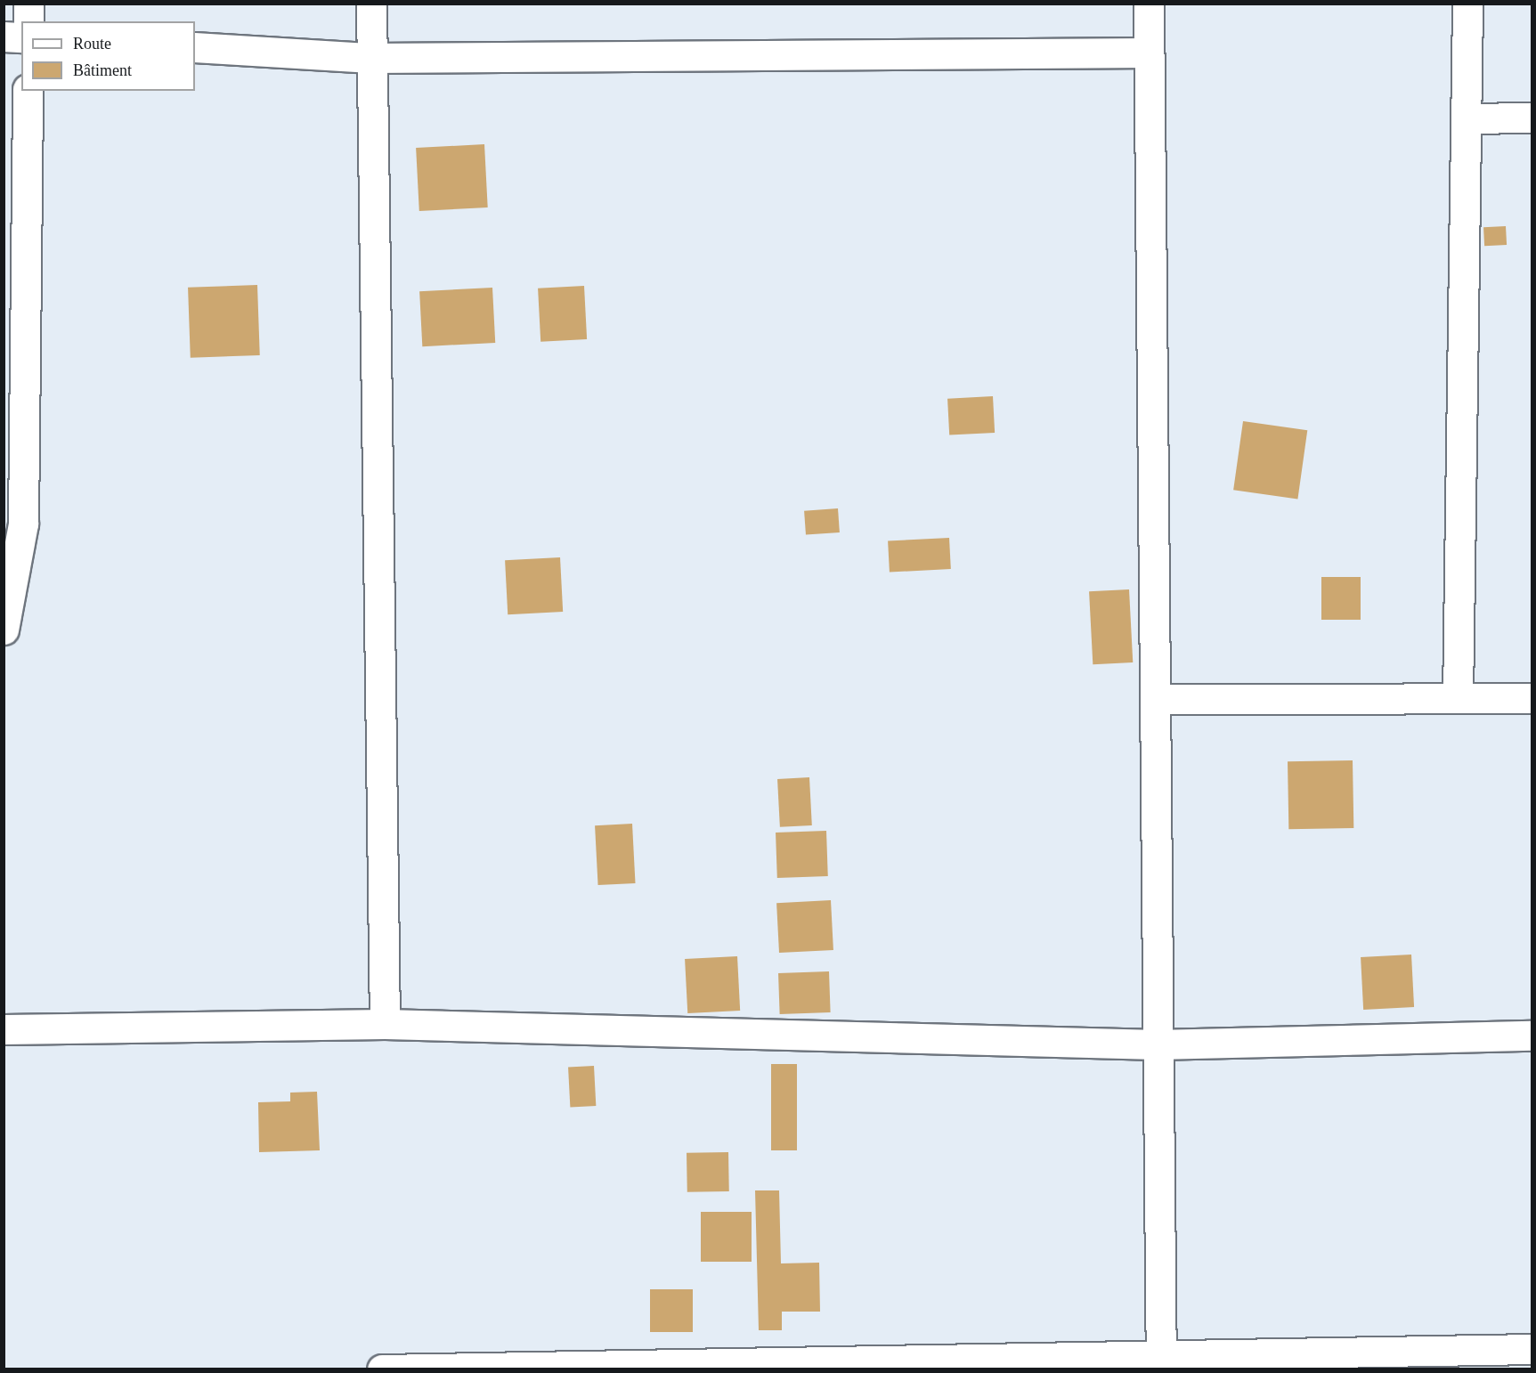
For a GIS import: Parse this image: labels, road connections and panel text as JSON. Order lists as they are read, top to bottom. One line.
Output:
{"legend":["Route","Bâtiment"]}
